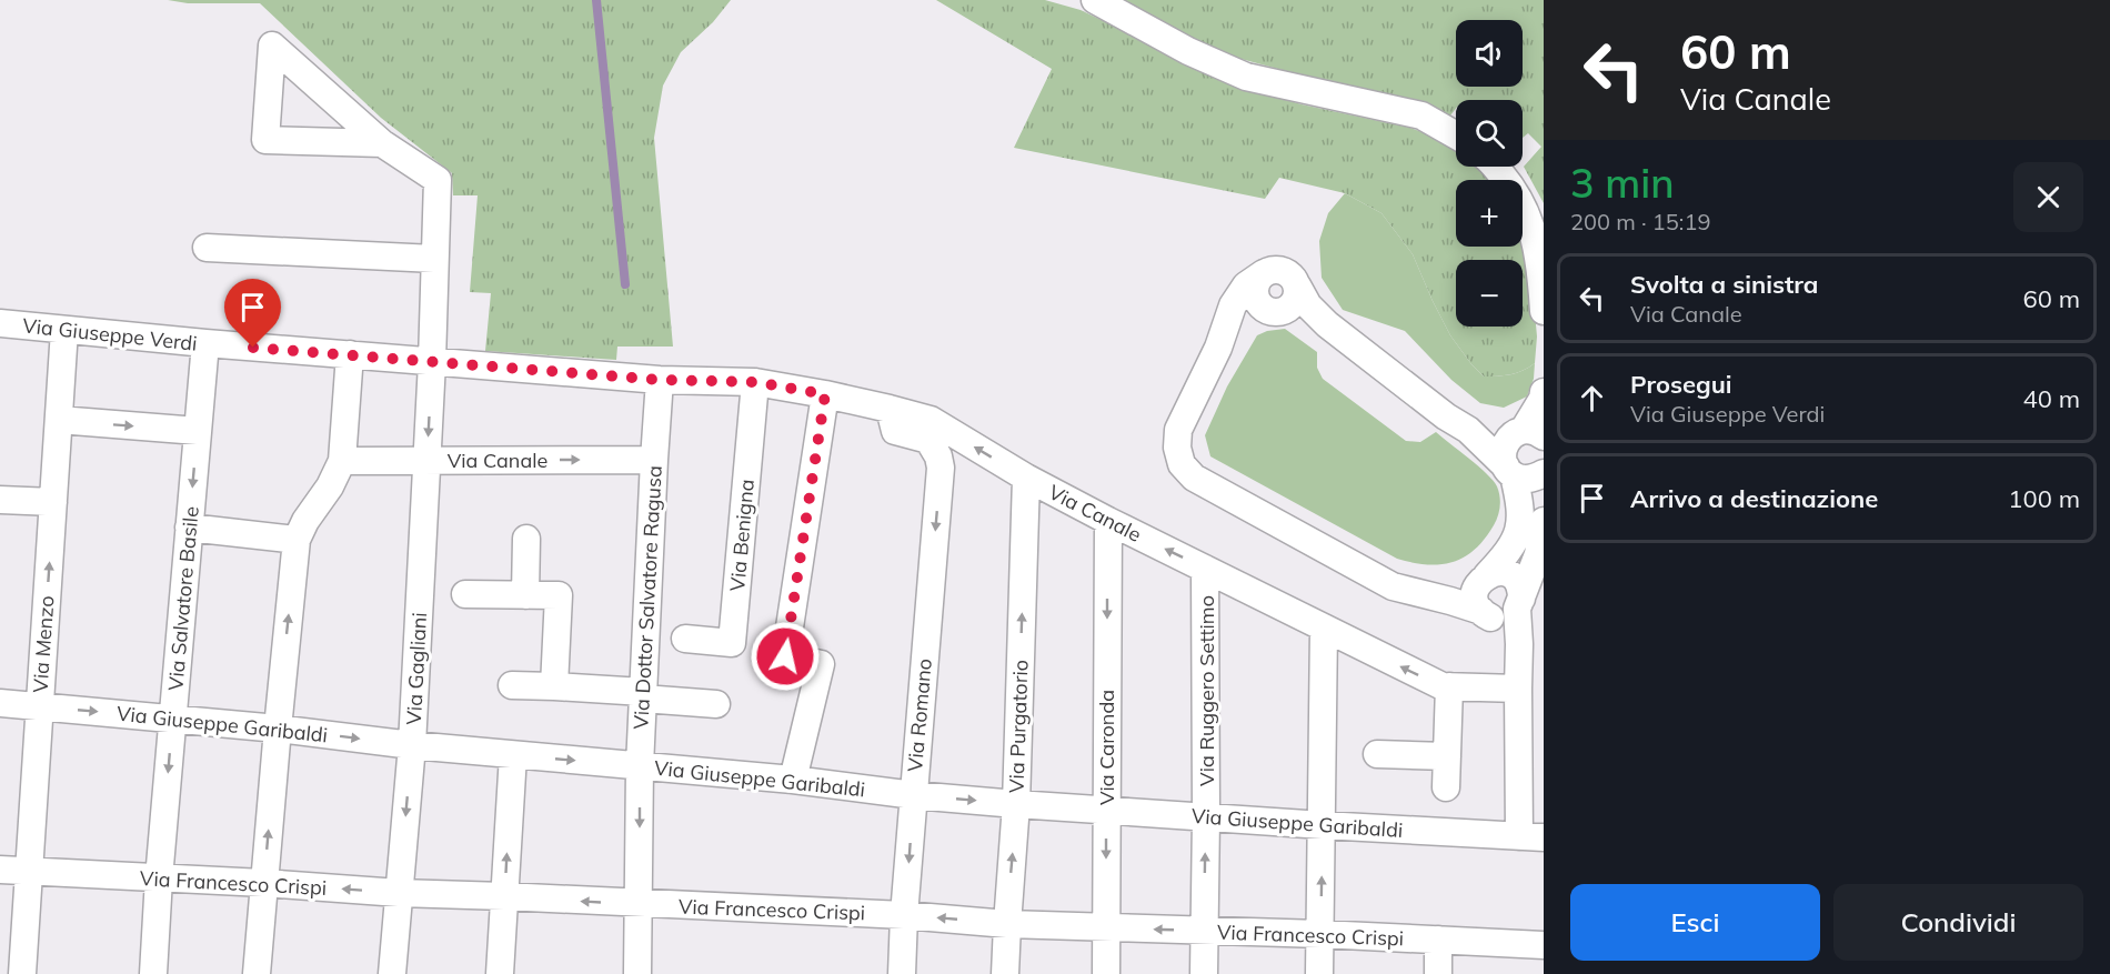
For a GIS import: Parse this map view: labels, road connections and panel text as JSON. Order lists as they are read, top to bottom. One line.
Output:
{"streets":{"street":["Via Giuseppe Verdi","Via Canale","Via Benigna","Via Dottor Salvatore Ragusa","Via Salvatore Basile","Via Menzo","Via Gagliani","Via Ruggero Settimo","Via Romano","Via Giuseppe Garibaldi","Via Purgatorio","Via Caronda","Via Francesco Crispi"]},"crossings":[["Via Giuseppe Verdi","Via Canale"],["Via Giuseppe Verdi","Via Dottor Salvatore Ragusa"],["Via Giuseppe Verdi","Via Salvatore Basile"],["Via Giuseppe Verdi","Via Menzo"],["Via Giuseppe Verdi","Via Gagliani"],["Via Canale","Via Benigna"],["Via Canale","Via Dottor Salvatore Ragusa"],["Via Canale","Via Gagliani"],["Via Canale","Via Ruggero Settimo"],["Via Canale","Via Romano"],["Via Canale","Via Purgatorio"],["Via Canale","Via Caronda"],["Via Dottor Salvatore Ragusa","Via Giuseppe Garibaldi"],["Via Dottor Salvatore Ragusa","Via Francesco Crispi"],["Via Salvatore Basile","Via Giuseppe Garibaldi"],["Via Salvatore Basile","Via Francesco Crispi"],["Via Menzo","Via Giuseppe Garibaldi"],["Via Menzo","Via Francesco Crispi"],["Via Gagliani","Via Giuseppe Garibaldi"],["Via Gagliani","Via Francesco Crispi"],["Via Ruggero Settimo","Via Giuseppe Garibaldi"],["Via Ruggero Settimo","Via Francesco Crispi"],["Via Romano","Via Giuseppe Garibaldi"],["Via Romano","Via Francesco Crispi"],["Via Giuseppe Garibaldi","Via Purgatorio"],["Via Giuseppe Garibaldi","Via Caronda"],["Via Purgatorio","Via Francesco Crispi"],["Via Caronda","Via Francesco Crispi"]],"page":{"turn":["60 m","Via Canale"],"map_buttons":["+","−"],"heading":["3 min","200 m · 15:19"],"list":[{"name":"Svolta a sinistra","note":"Via Canale","value":"60 m"},{"name":"Prosegui","note":"Via Giuseppe Verdi","value":"40 m"},{"name":"Arrivo a destinazione","value":"100 m"}],"buttons":["Esci","Condividi"]}}
